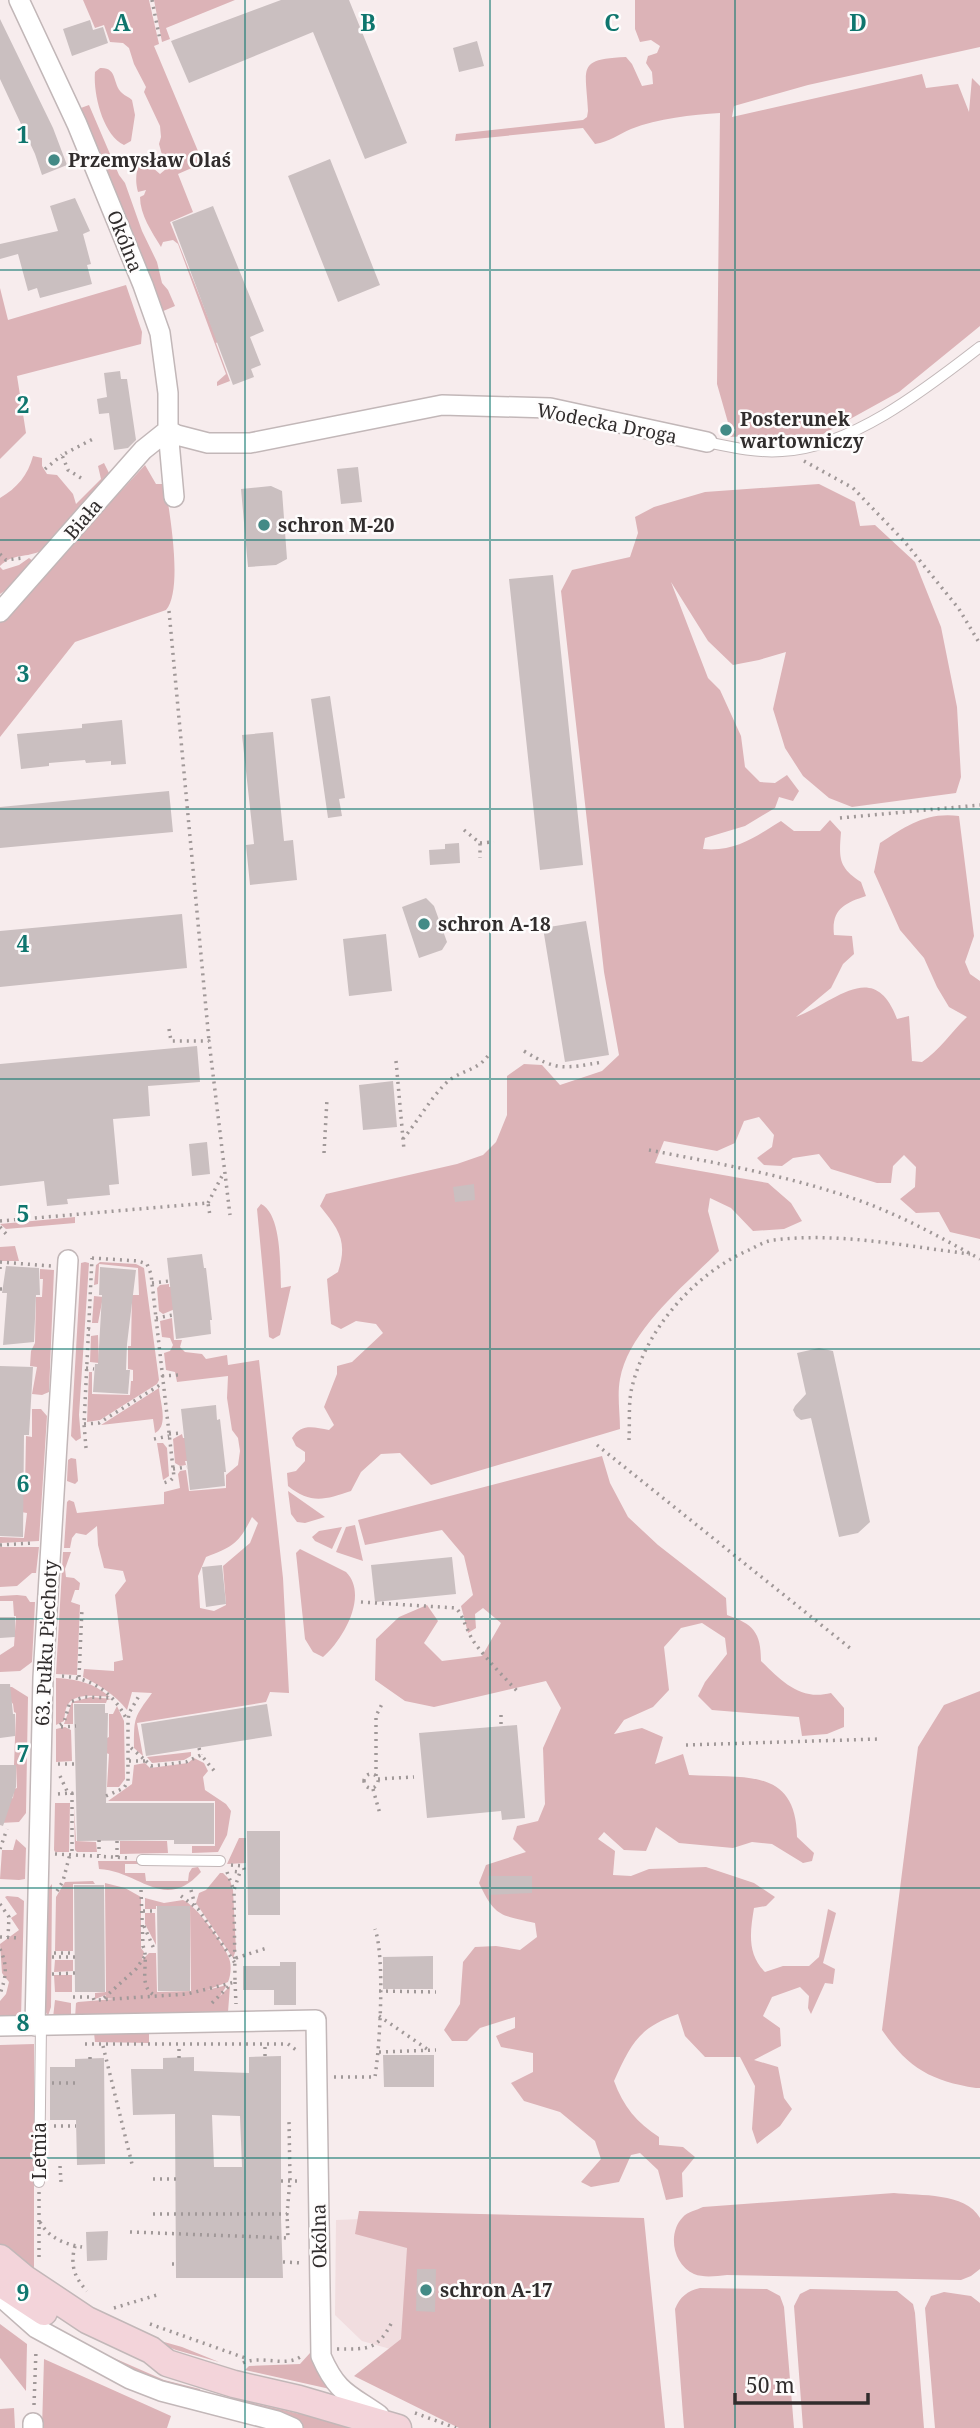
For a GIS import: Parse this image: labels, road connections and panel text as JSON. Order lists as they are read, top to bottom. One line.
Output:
{"streets":{"street":["Okólna","Wodecka Droga","Biała","63. Pułku Piechoty"],"lane":["Letnia"]},"crossings":[["Okólna","Wodecka Droga"],["Okólna","Biała"],["Okólna","63. Pułku Piechoty"],["Okólna","Letnia"],["Wodecka Droga","Biała"],["63. Pułku Piechoty","Letnia"]],"places":["Przemysław Olaś","Posterunek wartowniczy","schron M-20","schron A-18","schron A-17"],"scale_bar":"50 m","grid":{"columns":["A","B","C","D"],"rows":["1","2","3","4","5","6","7","8","9"]}}
